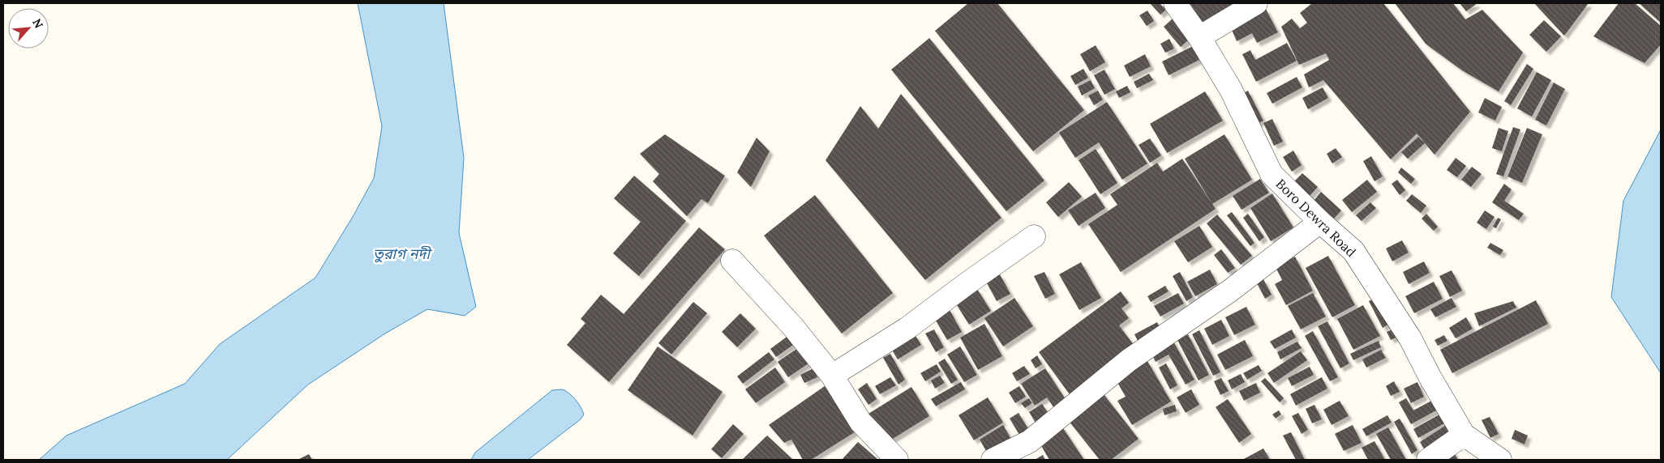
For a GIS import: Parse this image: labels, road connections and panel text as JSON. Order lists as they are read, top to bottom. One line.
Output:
{"streets":{"street":["Boro Dewra Road"]},"water":["তুরাগ নদী"],"north":"top right"}
